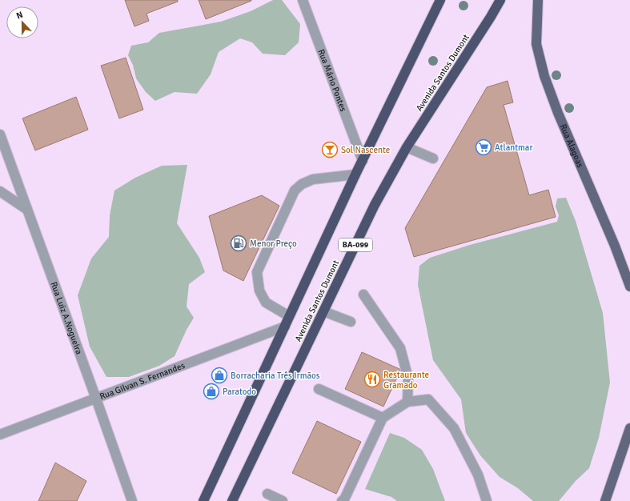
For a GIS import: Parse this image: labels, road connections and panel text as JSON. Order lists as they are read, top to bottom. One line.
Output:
{"streets":{"highway":["Avenida Santos Dumont","BA-099"],"main road":["Rua Alagoas"],"street":["Rua Mário Pontes","Rua Luiz A.Nogueira","Rua Gilvan S. Fernandes"]},"crossings":[["Avenida Santos Dumont","Rua Mário Pontes"],["Avenida Santos Dumont","Rua Gilvan S. Fernandes"],["Rua Luiz A.Nogueira","Rua Gilvan S. Fernandes"]],"places":{"supermarket":["Atlantmar"],"bar":["Sol Nascente"],"fuel station":["Menor Preço"],"shop":["Borracharia Três Irmãos","Paratodo"],"restaurant":["Restaurante Gramado"]},"north":"top"}
